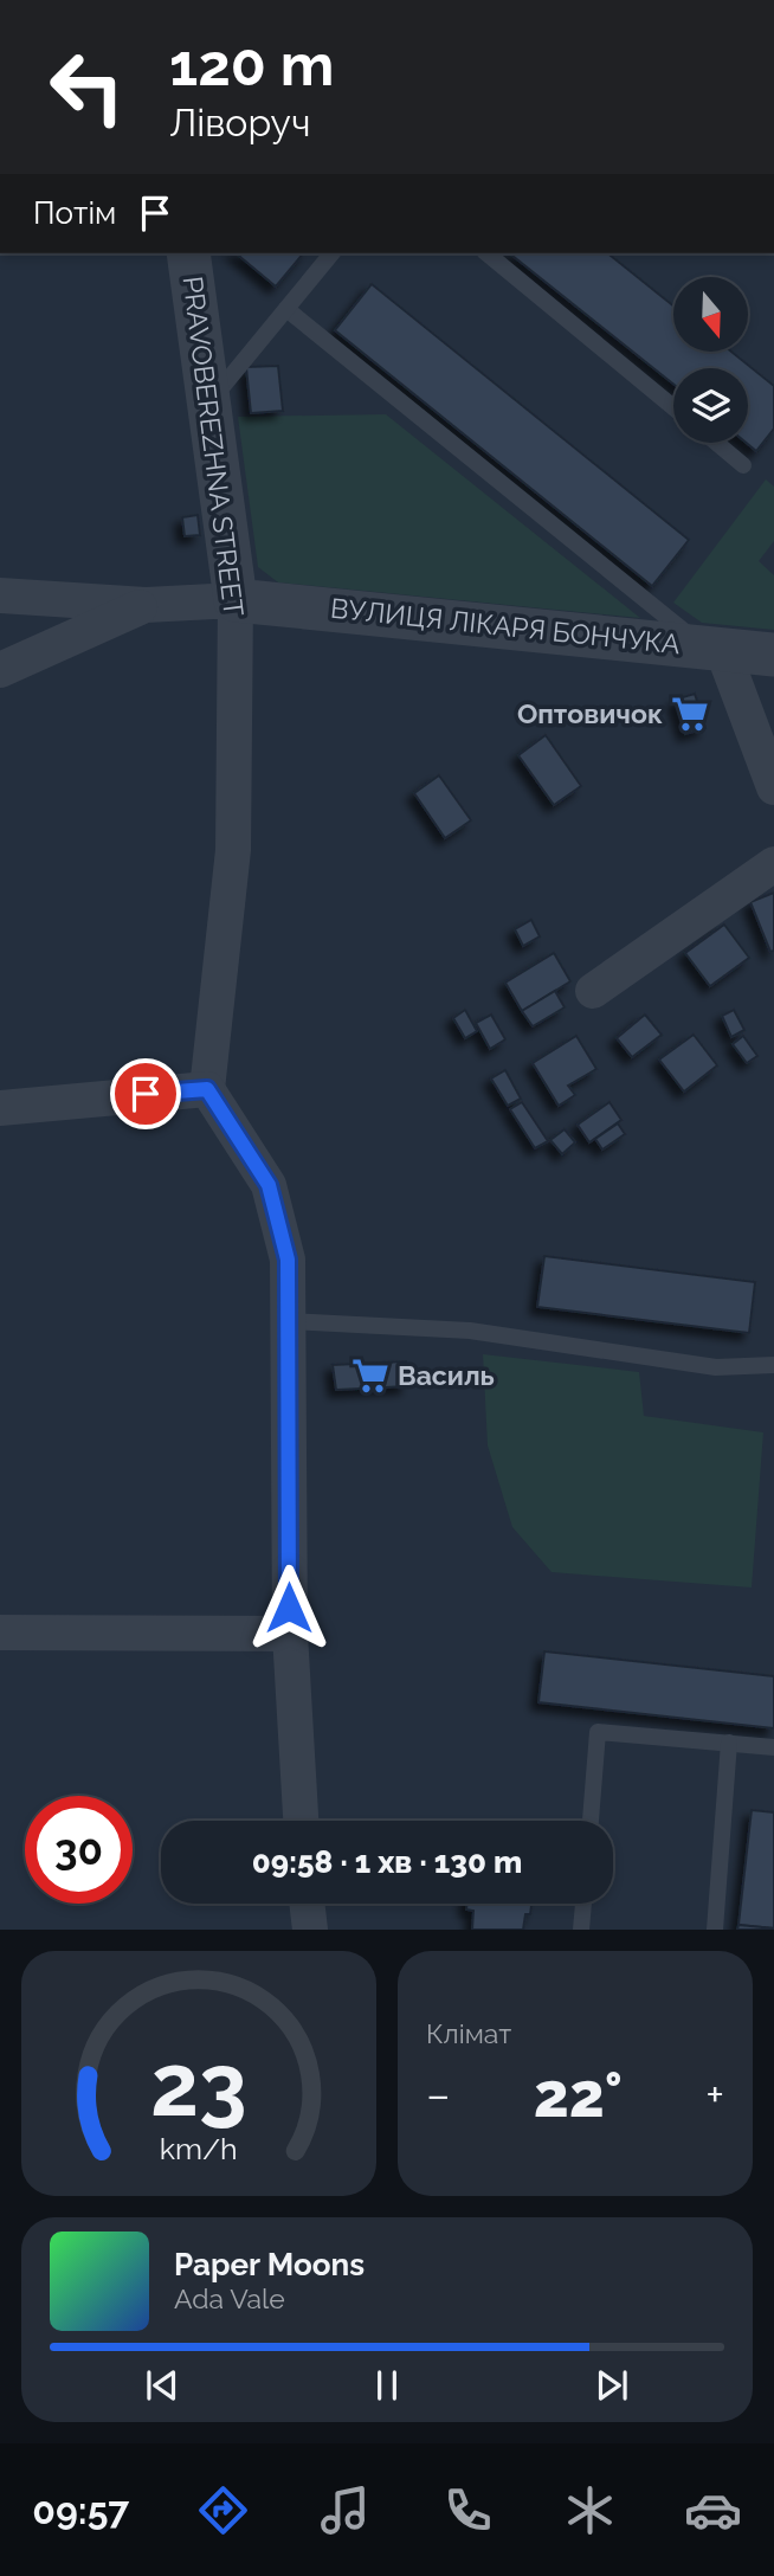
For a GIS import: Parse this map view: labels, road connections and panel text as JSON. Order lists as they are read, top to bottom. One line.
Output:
{"streets":{"street":["PRAVOBEREZHNA STREET","ВУЛИЦЯ ЛІКАРЯ БОНЧУКА"]},"crossings":[["PRAVOBEREZHNA STREET","ВУЛИЦЯ ЛІКАРЯ БОНЧУКА"]],"places":{"supermarket":["Оптовичок","Василь"]},"north":"bottom","page":{"turn":["120 m","Ліворуч"],"then":"Потім","limit":"30","trip":"09:58 · 1 хв · 130 m","tile":"Клімат","heat":["−","22°","+"],"song":["Paper Moons","Ada Vale"],"tabs":"09:57","gauge":["23","km/h"]}}
